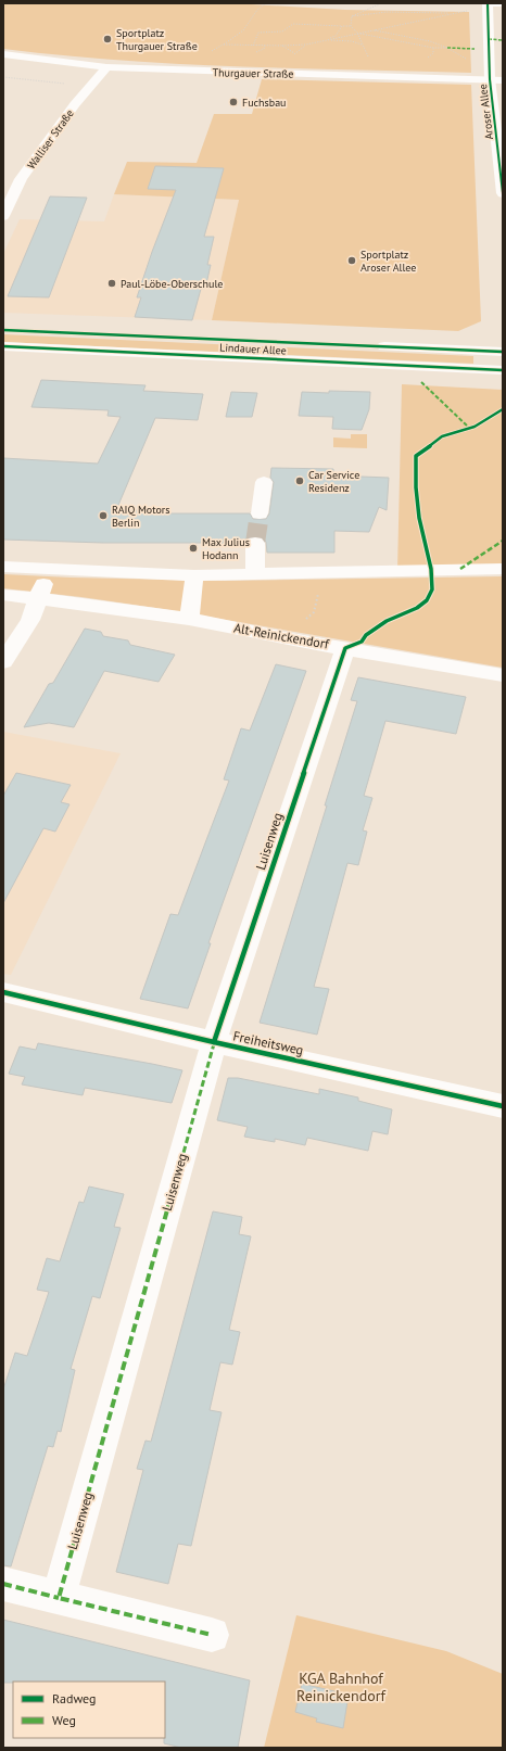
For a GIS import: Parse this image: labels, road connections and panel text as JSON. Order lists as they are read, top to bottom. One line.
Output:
{"streets":{"street":["Thurgauer Straße","Aroser Allee","Walliser Straße","Lindauer Allee","Alt-Reinickendorf","Luisenweg","Freiheitsweg"]},"crossings":[["Thurgauer Straße","Aroser Allee"],["Thurgauer Straße","Walliser Straße"],["Alt-Reinickendorf","Luisenweg"],["Luisenweg","Freiheitsweg"]],"parks":["KGA Bahnhof Reinickendorf"],"places":["Sportplatz Thurgauer Straße","Fuchsbau","Sportplatz Aroser Allee","Paul-Löbe-Oberschule","Car Service Residenz","RAIQ Motors Berlin","Max Julius Hodann"],"legend":["Radweg","Weg"]}
